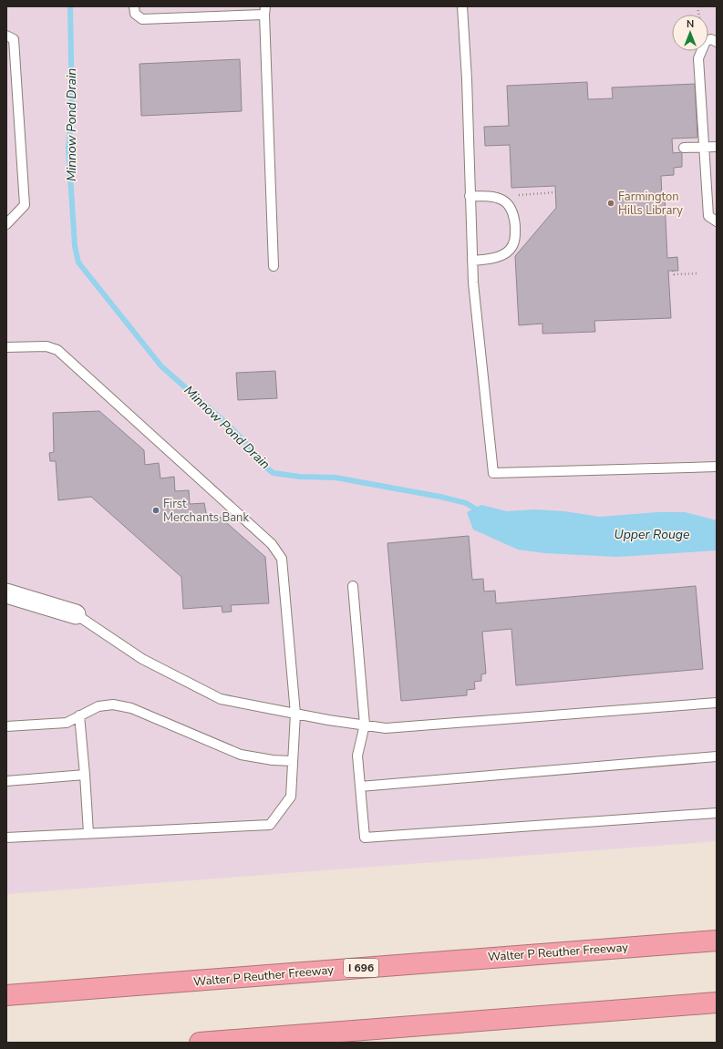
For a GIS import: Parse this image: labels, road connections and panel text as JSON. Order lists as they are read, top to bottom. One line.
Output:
{"streets":{"highway":["Walter P Reuther Freeway","I 696"]},"water":["Minnow Pond Drain","Upper Rouge"],"places":["Farmington Hills Library","First Merchants Bank"],"north":"top"}
